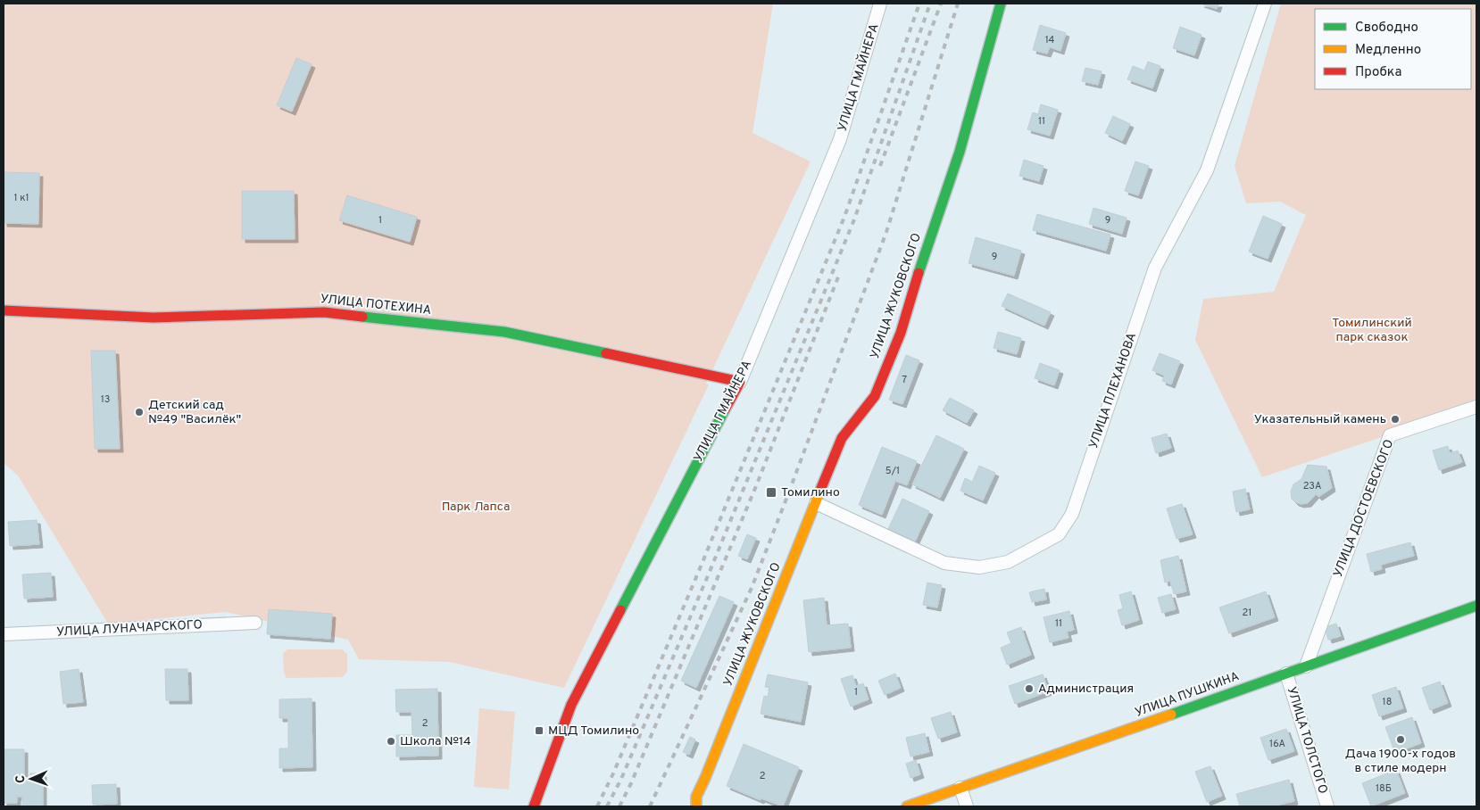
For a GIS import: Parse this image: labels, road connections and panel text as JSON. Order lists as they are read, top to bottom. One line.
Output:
{"streets":{"street":["УЛИЦА ГМАЙНЕРА","УЛИЦА ЖУКОВСКОГО","УЛИЦА ПОТЕХИНА","УЛИЦА ПЛЕХАНОВА","УЛИЦА ДОСТОЕВСКОГО","УЛИЦА ЛУНАЧАРСКОГО","УЛИЦА ПУШКИНА","УЛИЦА ТОЛСТОГО"]},"crossings":[["УЛИЦА ГМАЙНЕРА","УЛИЦА ПОТЕХИНА"],["УЛИЦА ЖУКОВСКОГО","УЛИЦА ПЛЕХАНОВА"],["УЛИЦА ДОСТОЕВСКОГО","УЛИЦА ПУШКИНА"],["УЛИЦА ПУШКИНА","УЛИЦА ТОЛСТОГО"]],"parks":["Томилинский парк сказок","Парк Лапса"],"places":{"other":["Детский сад №49 \"Василёк\"","Указательный камень","Администрация","Дача 1900-х годов в стиле модерн","Школа №14"],"transit":["Томилино","МЦД Томилино"]},"house_numbers":["14","11","1 к1","1","9","9","7","13","5/1","23А","21","11","1","18","2","16А","2","18Б"],"legend":["Свободно","Медленно","Пробка"],"north":"left"}
